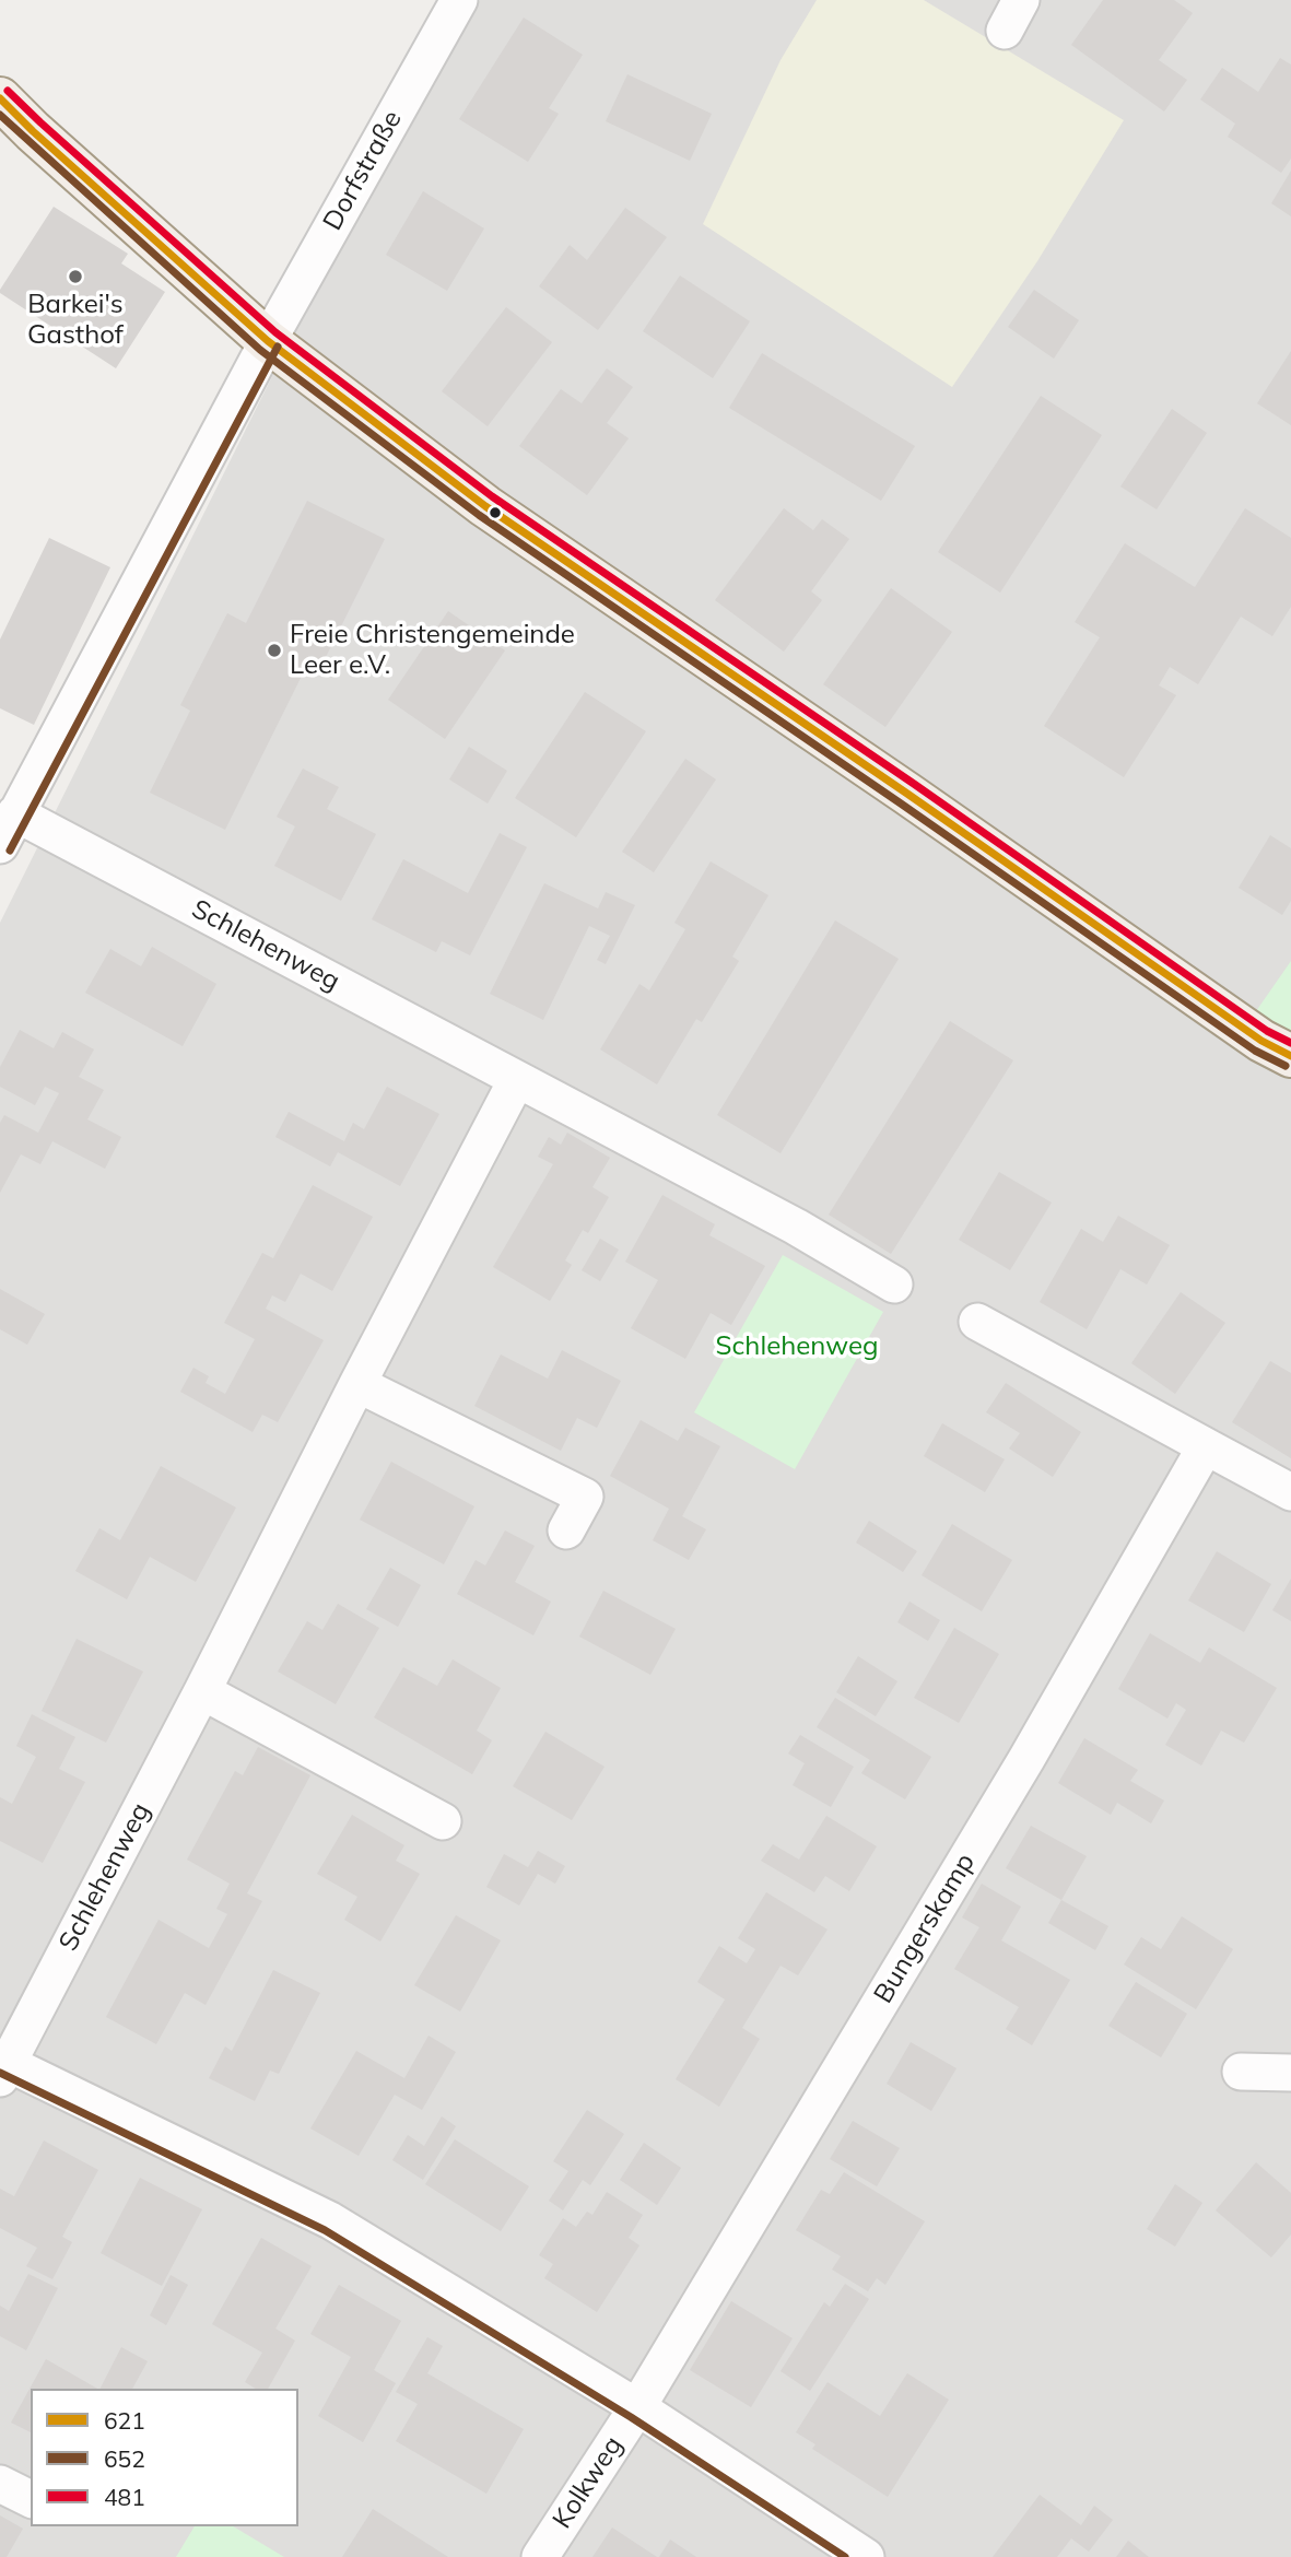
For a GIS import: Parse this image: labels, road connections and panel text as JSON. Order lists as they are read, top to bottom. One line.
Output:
{"streets":{"street":["Dorfstraße","Schlehenweg","Bungerskamp","Kolkweg"]},"crossings":[["Dorfstraße","Schlehenweg"],["Bungerskamp","Kolkweg"]],"parks":["Schlehenweg"],"places":["Barkei's Gasthof","Freie Christengemeinde Leer e.V."],"lines":["transit line 481","transit line 621","transit line 652"],"legend":["621","652","481"]}
